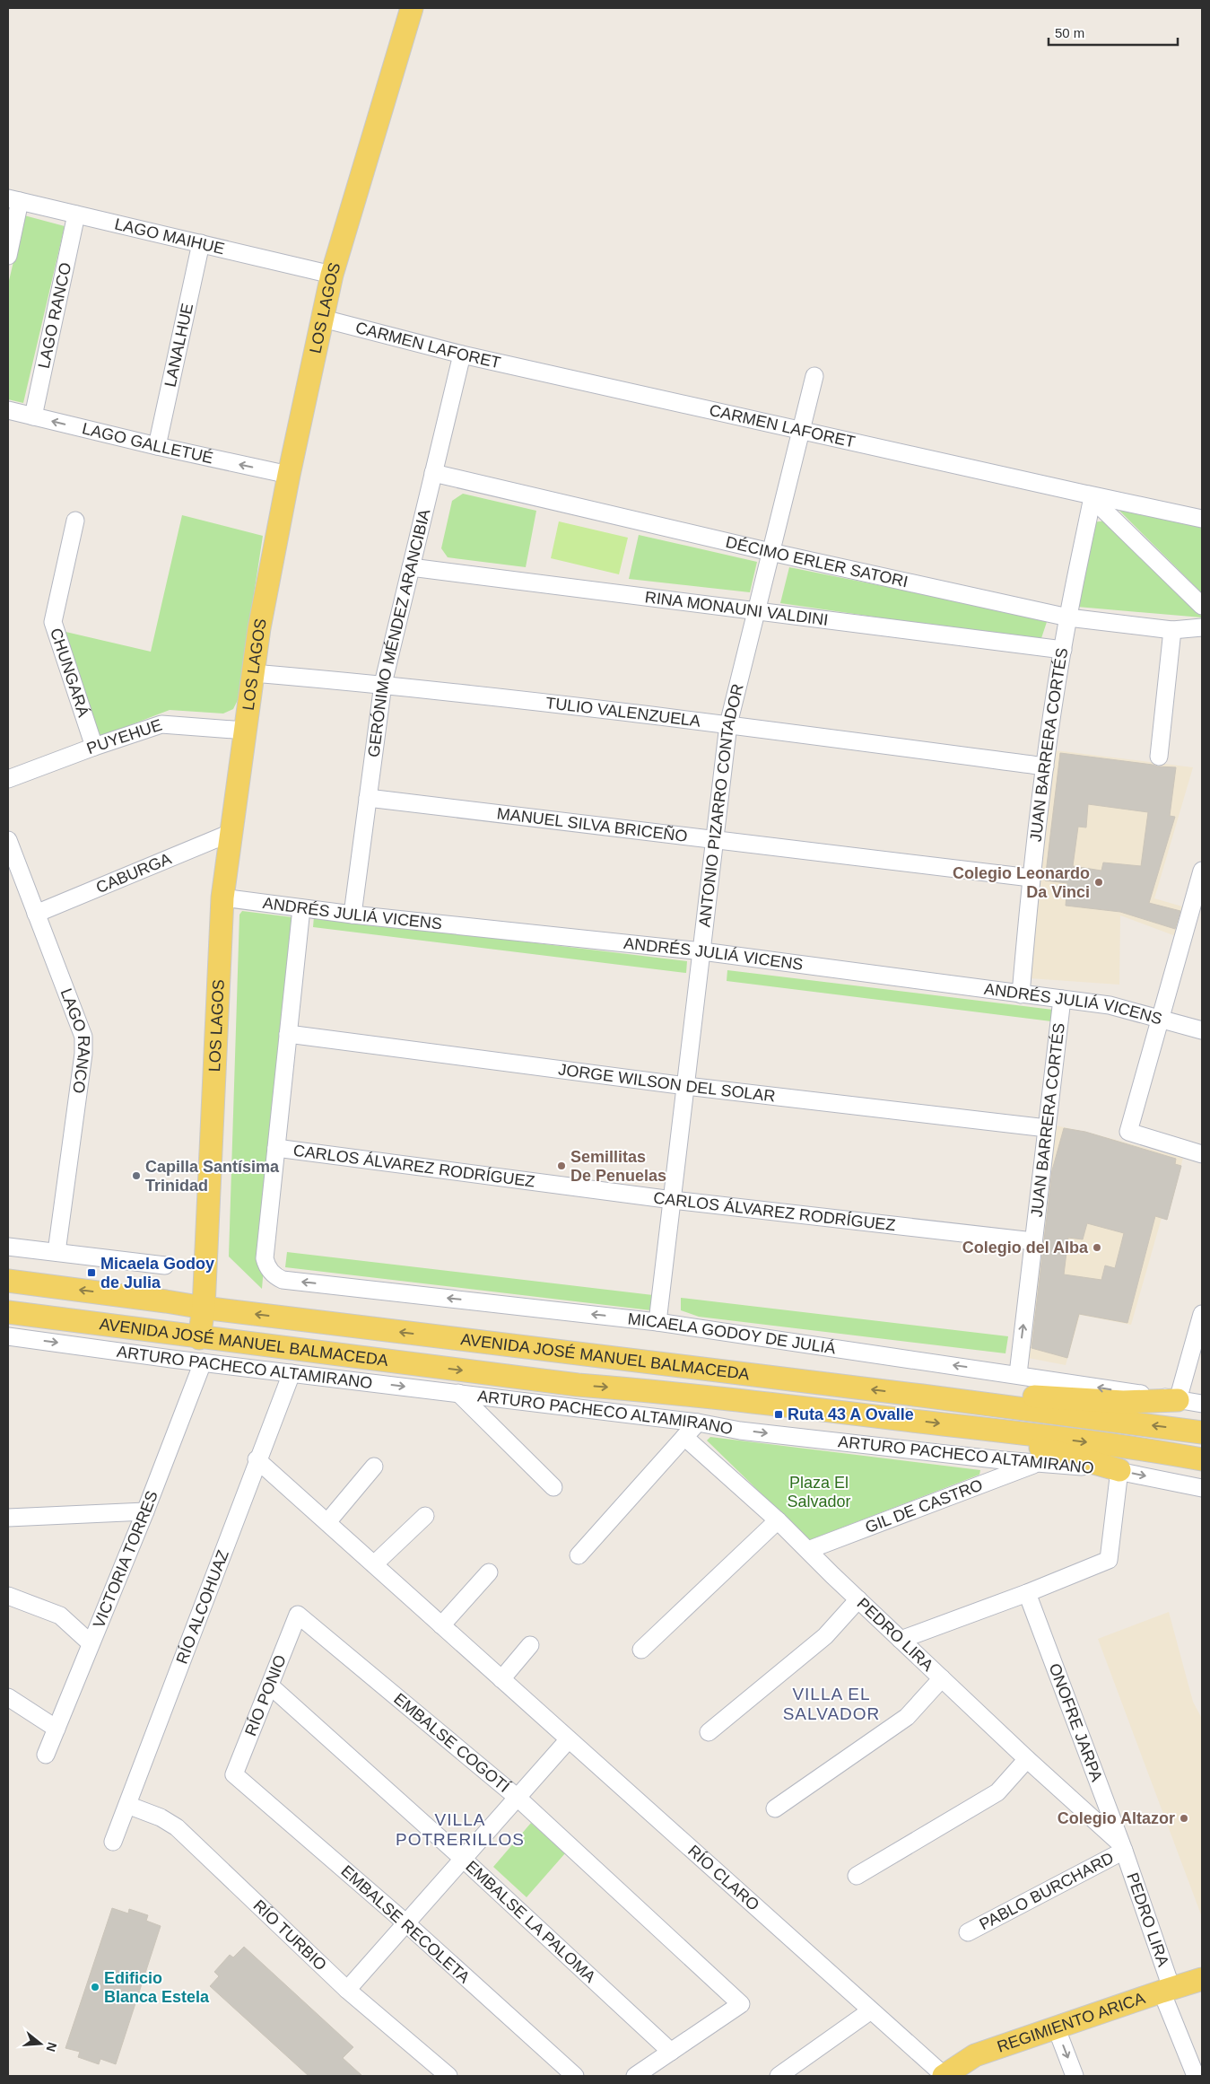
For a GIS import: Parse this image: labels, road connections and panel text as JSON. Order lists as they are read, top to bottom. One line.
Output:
{"streets":{"main road":["LOS LAGOS","AVENIDA JOSÉ MANUEL BALMACEDA","REGIMIENTO ARICA"],"street":["LAGO MAIHUE","LAGO RANCO","LANALHUE","CARMEN LAFORET","LAGO GALLETUÉ","DÉCIMO ERLER SATORI","RINA MONAUNI VALDINI","GERÓNIMO MÉNDEZ ARANCIBIA","CHUNGARÁ","TULIO VALENZUELA","PUYEHUE","JUAN BARRERA CORTÉS","ANTONIO PIZARRO CONTADOR","MANUEL SILVA BRICEÑO","CABURGA","ANDRÉS JULIÁ VICENS","JORGE WILSON DEL SOLAR","CARLOS ÁLVAREZ RODRÍGUEZ","MICAELA GODOY DE JULIÁ","ARTURO PACHECO ALTAMIRANO","GIL DE CASTRO","VICTORIA TORRES","RÍO ALCOHUAZ","PEDRO LIRA","RÍO PONIO","ONOFRE JARPA","EMBALSE COGOTÍ","RÍO CLARO","PABLO BURCHARD","EMBALSE LA PALOMA","EMBALSE RECOLETA","RÍO TURBIO"]},"crossings":[["LAGO MAIHUE","LOS LAGOS"],["LAGO MAIHUE","LAGO RANCO"],["LAGO MAIHUE","LANALHUE"],["LOS LAGOS","CARMEN LAFORET"],["LOS LAGOS","LAGO GALLETUÉ"],["LOS LAGOS","TULIO VALENZUELA"],["LOS LAGOS","PUYEHUE"],["LOS LAGOS","CABURGA"],["LOS LAGOS","ANDRÉS JULIÁ VICENS"],["LOS LAGOS","AVENIDA JOSÉ MANUEL BALMACEDA"],["LAGO RANCO","LAGO GALLETUÉ"],["LAGO RANCO","CABURGA"],["LANALHUE","LAGO GALLETUÉ"],["CARMEN LAFORET","GERÓNIMO MÉNDEZ ARANCIBIA"],["CARMEN LAFORET","JUAN BARRERA CORTÉS"],["CARMEN LAFORET","ANTONIO PIZARRO CONTADOR"],["DÉCIMO ERLER SATORI","GERÓNIMO MÉNDEZ ARANCIBIA"],["DÉCIMO ERLER SATORI","JUAN BARRERA CORTÉS"],["DÉCIMO ERLER SATORI","ANTONIO PIZARRO CONTADOR"],["RINA MONAUNI VALDINI","GERÓNIMO MÉNDEZ ARANCIBIA"],["RINA MONAUNI VALDINI","JUAN BARRERA CORTÉS"],["RINA MONAUNI VALDINI","ANTONIO PIZARRO CONTADOR"],["GERÓNIMO MÉNDEZ ARANCIBIA","TULIO VALENZUELA"],["GERÓNIMO MÉNDEZ ARANCIBIA","MANUEL SILVA BRICEÑO"],["GERÓNIMO MÉNDEZ ARANCIBIA","ANDRÉS JULIÁ VICENS"],["CHUNGARÁ","PUYEHUE"],["TULIO VALENZUELA","JUAN BARRERA CORTÉS"],["TULIO VALENZUELA","ANTONIO PIZARRO CONTADOR"],["JUAN BARRERA CORTÉS","MANUEL SILVA BRICEÑO"],["JUAN BARRERA CORTÉS","ANDRÉS JULIÁ VICENS"],["JUAN BARRERA CORTÉS","JORGE WILSON DEL SOLAR"],["JUAN BARRERA CORTÉS","CARLOS ÁLVAREZ RODRÍGUEZ"],["JUAN BARRERA CORTÉS","MICAELA GODOY DE JULIÁ"],["ANTONIO PIZARRO CONTADOR","MANUEL SILVA BRICEÑO"],["ANTONIO PIZARRO CONTADOR","ANDRÉS JULIÁ VICENS"],["ANTONIO PIZARRO CONTADOR","JORGE WILSON DEL SOLAR"],["ANTONIO PIZARRO CONTADOR","CARLOS ÁLVAREZ RODRÍGUEZ"],["ANTONIO PIZARRO CONTADOR","MICAELA GODOY DE JULIÁ"],["CARLOS ÁLVAREZ RODRÍGUEZ","MICAELA GODOY DE JULIÁ"],["ARTURO PACHECO ALTAMIRANO","GIL DE CASTRO"],["ARTURO PACHECO ALTAMIRANO","VICTORIA TORRES"],["ARTURO PACHECO ALTAMIRANO","RÍO ALCOHUAZ"],["GIL DE CASTRO","PEDRO LIRA"],["RÍO ALCOHUAZ","RÍO CLARO"],["RÍO ALCOHUAZ","RÍO TURBIO"],["PEDRO LIRA","ONOFRE JARPA"],["PEDRO LIRA","PABLO BURCHARD"],["PEDRO LIRA","REGIMIENTO ARICA"],["RÍO PONIO","EMBALSE COGOTÍ"],["RÍO PONIO","EMBALSE LA PALOMA"],["RÍO PONIO","EMBALSE RECOLETA"],["ONOFRE JARPA","PABLO BURCHARD"],["EMBALSE COGOTÍ","EMBALSE LA PALOMA"],["RÍO CLARO","REGIMIENTO ARICA"]],"one_way":["LAGO GALLETUÉ","MICAELA GODOY DE JULIÁ","ARTURO PACHECO ALTAMIRANO"],"districts":["VILLA EL SALVADOR","VILLA POTRERILLOS"],"parks":["Plaza El Salvador"],"places":{"other":["Colegio Leonardo Da Vinci","Semillitas De Penuelas","Capilla Santísima Trinidad","Colegio del Alba","Colegio Altazor","Edificio Blanca Estela"],"transit":["Micaela Godoy de Julia","Ruta 43 A Ovalle"]},"scale_bar":"50 m","north":"right"}
